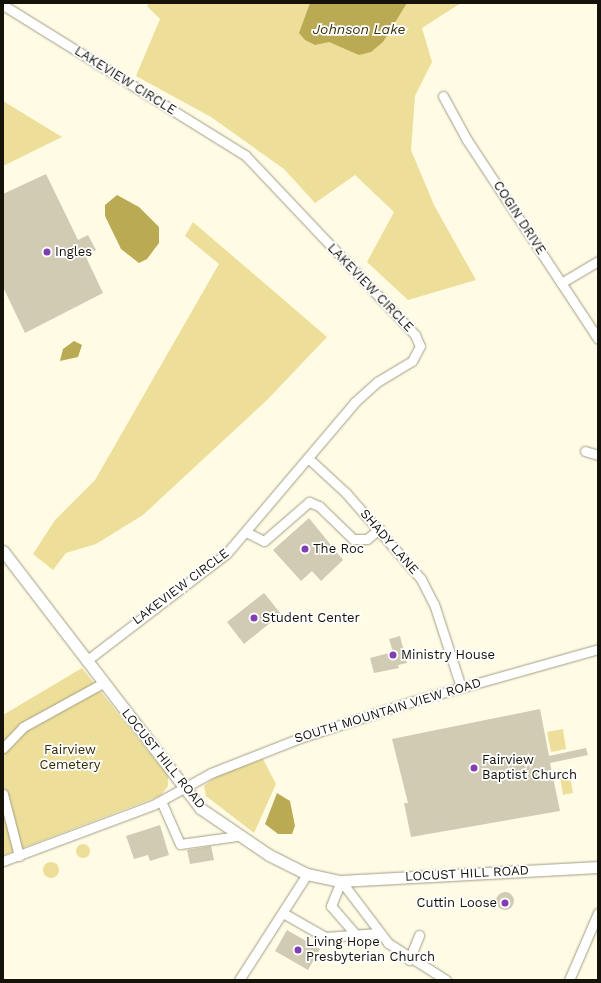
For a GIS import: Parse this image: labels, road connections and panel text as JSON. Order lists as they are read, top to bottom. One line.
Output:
{"streets":{"main road":["LOCUST HILL ROAD"],"street":["LAKEVIEW CIRCLE","COGIN DRIVE","SHADY LANE","SOUTH MOUNTAIN VIEW ROAD"]},"crossings":[["LAKEVIEW CIRCLE","SHADY LANE"],["LAKEVIEW CIRCLE","LOCUST HILL ROAD"],["SHADY LANE","SOUTH MOUNTAIN VIEW ROAD"],["SOUTH MOUNTAIN VIEW ROAD","LOCUST HILL ROAD"]],"water":["Johnson Lake"],"parks":["Fairview Cemetery"],"places":["Ingles","The Roc","Student Center","Ministry House","Fairview Baptist Church","Cuttin Loose","Living Hope Presbyterian Church"]}
